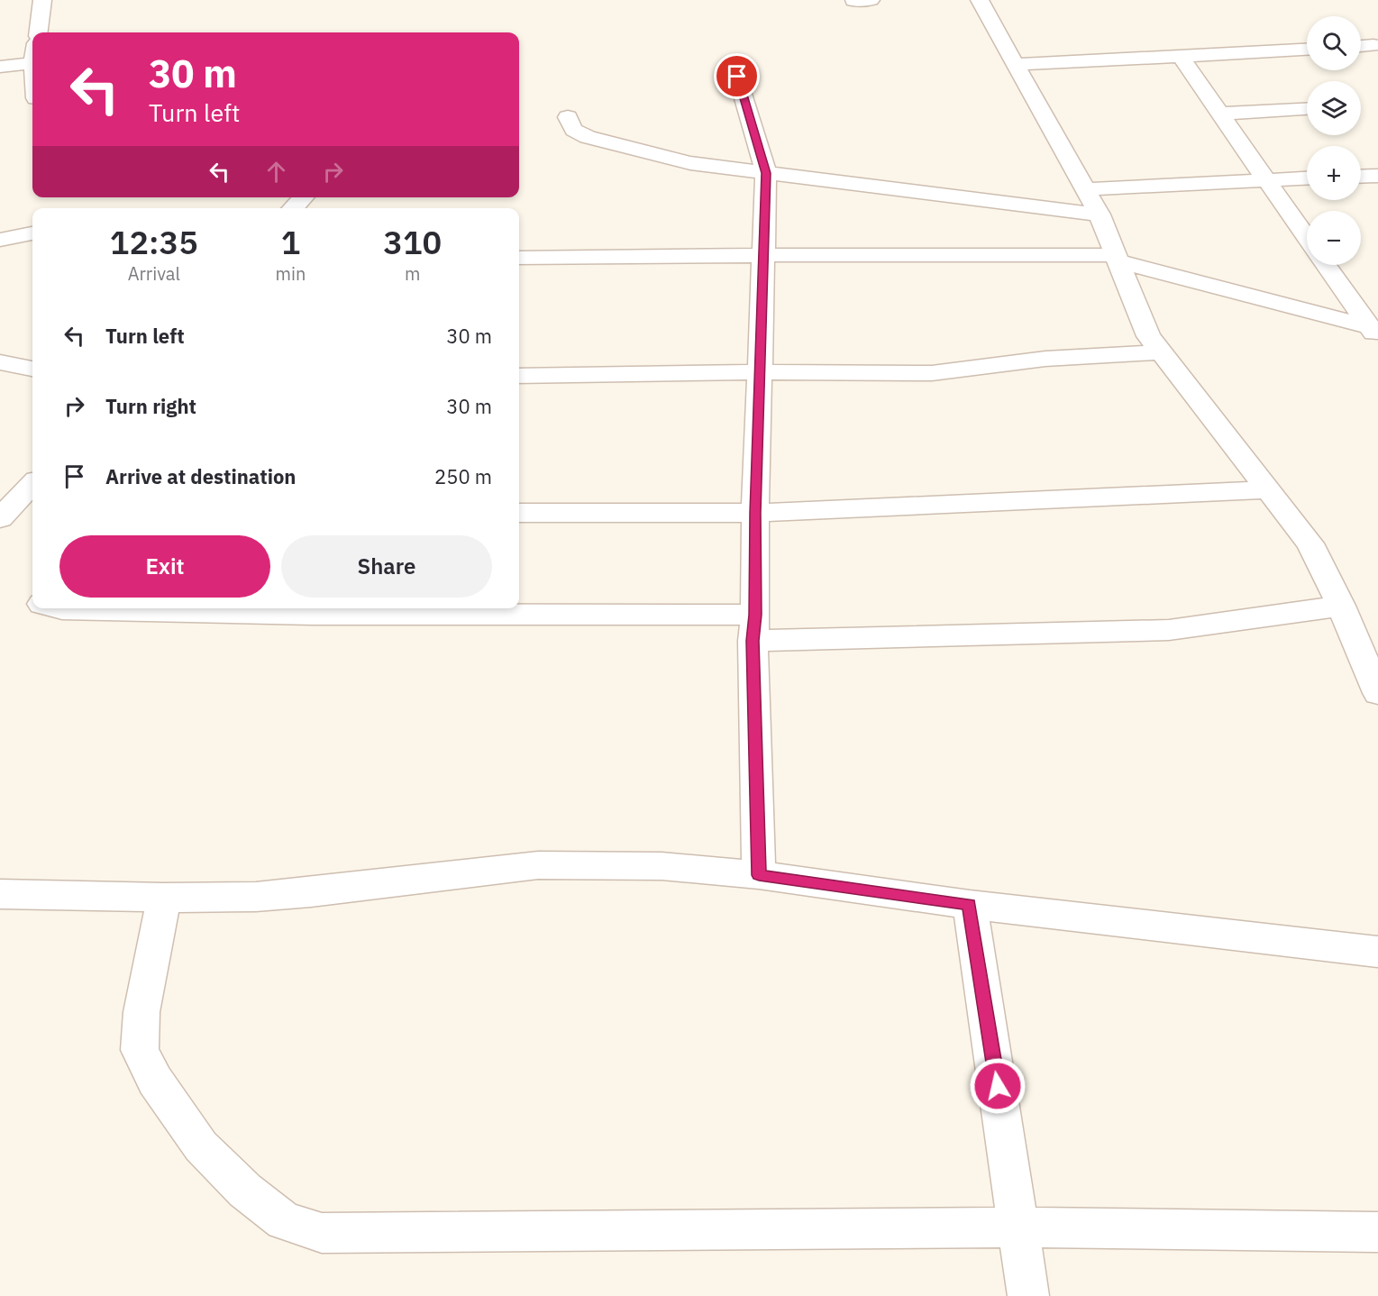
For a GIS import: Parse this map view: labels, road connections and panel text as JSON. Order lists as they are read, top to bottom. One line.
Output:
{"page":{"map_buttons":["+","−"],"turn":["30 m","Turn left"],"eta":["12:35","Arrival","1","min","310","m"],"list":[{"name":"Turn left","value":"30 m"},{"name":"Turn right","value":"30 m"},{"name":"Arrive at destination","value":"250 m"}],"buttons":["Exit","Share"]}}
